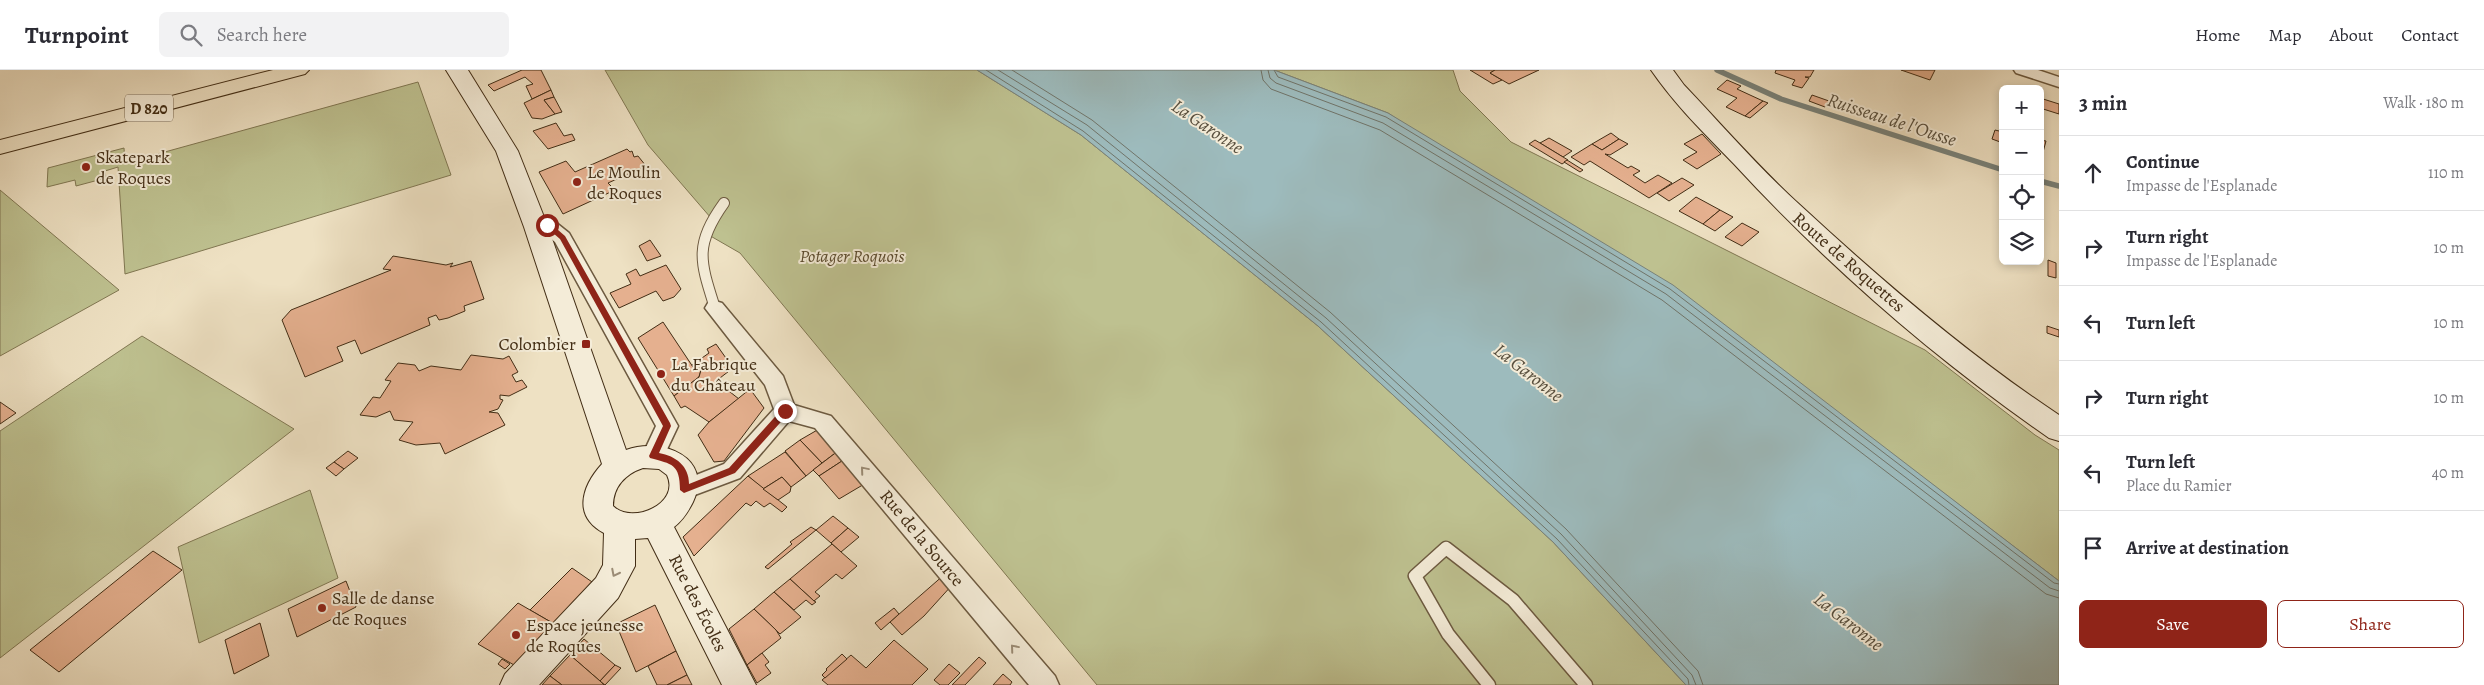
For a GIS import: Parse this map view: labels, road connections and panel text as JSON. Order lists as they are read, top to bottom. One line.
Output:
{"streets":{"highway":["D 820"],"street":["Route de Roquettes","Rue de la Source","Rue des Écoles"]},"one_way":["Rue de la Source"],"water":["Ruisseau de l'Ousse","La Garonne"],"parks":["Potager Roquois"],"places":{"other":["Skatepark de Roques","Le Moulin de Roques","La Fabrique du Château","Salle de danse de Roques","Espace jeunesse de Roques"],"transit":["Colombier"]},"page":{"header":"Turnpoint","search":"Search here","nav":["Home","Map","About","Contact"],"heading":["3 min","Walk · 180 m"],"map_buttons":["+","−"],"list":[["Continue","Impasse de l'Esplanade","110 m"],["Turn right","Impasse de l'Esplanade","10 m"],["Turn left","10 m"],["Turn right","10 m"],["Turn left","Place du Ramier","40 m"],"Arrive at destination"],"buttons":["Save","Share"]}}
